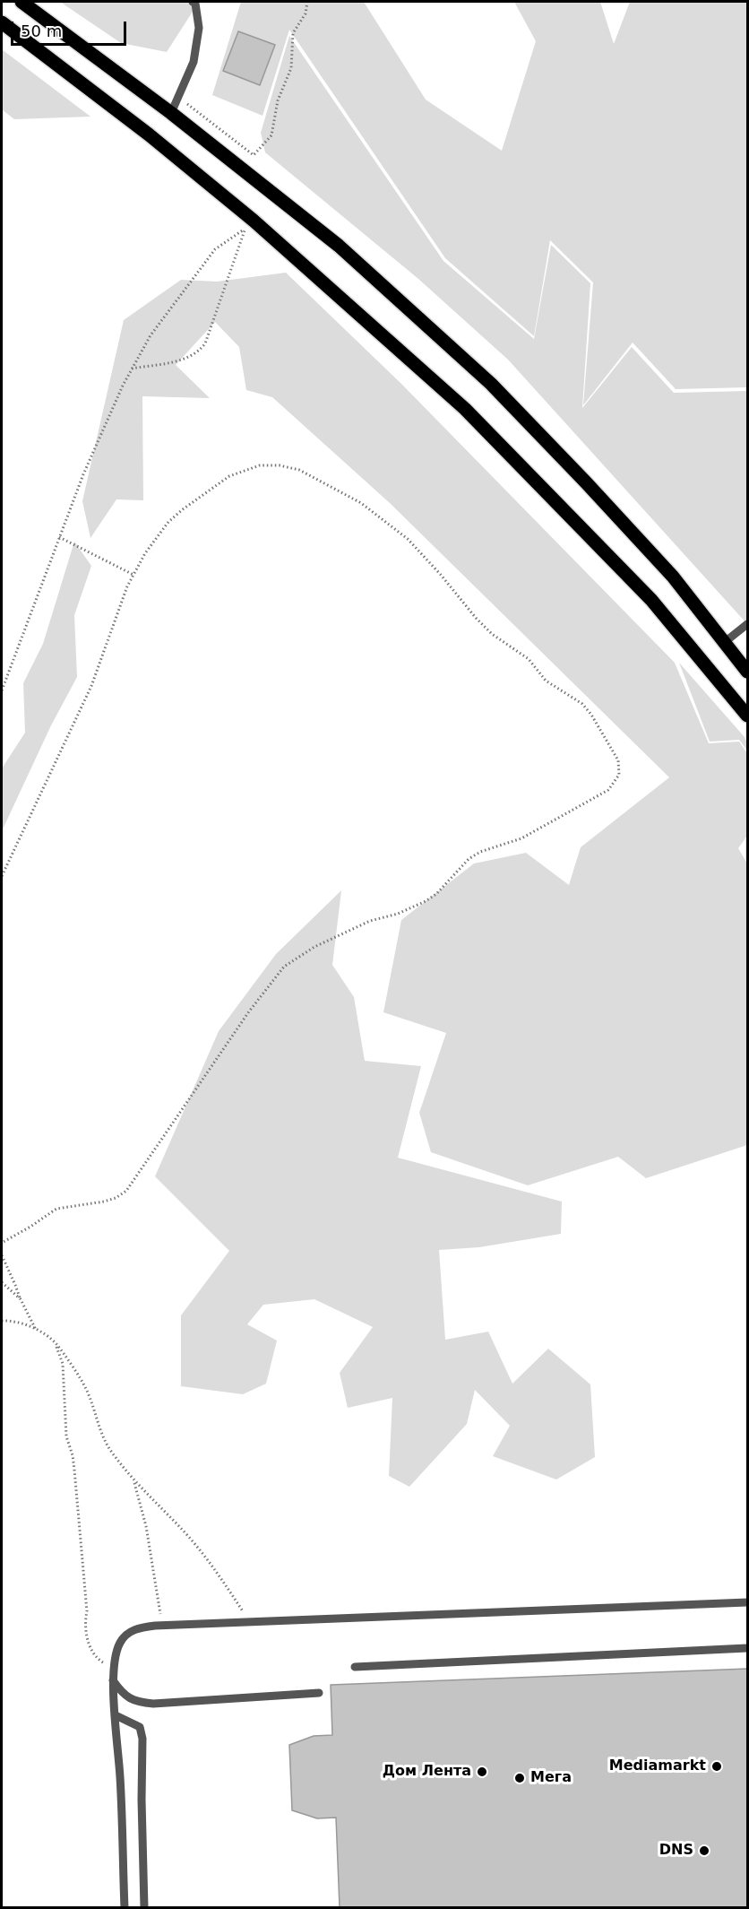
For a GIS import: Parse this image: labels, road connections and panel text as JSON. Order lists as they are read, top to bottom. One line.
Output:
{"places":["Mediamarkt","Дом Лента","Мега","DNS"],"scale_bar":"50 m"}
